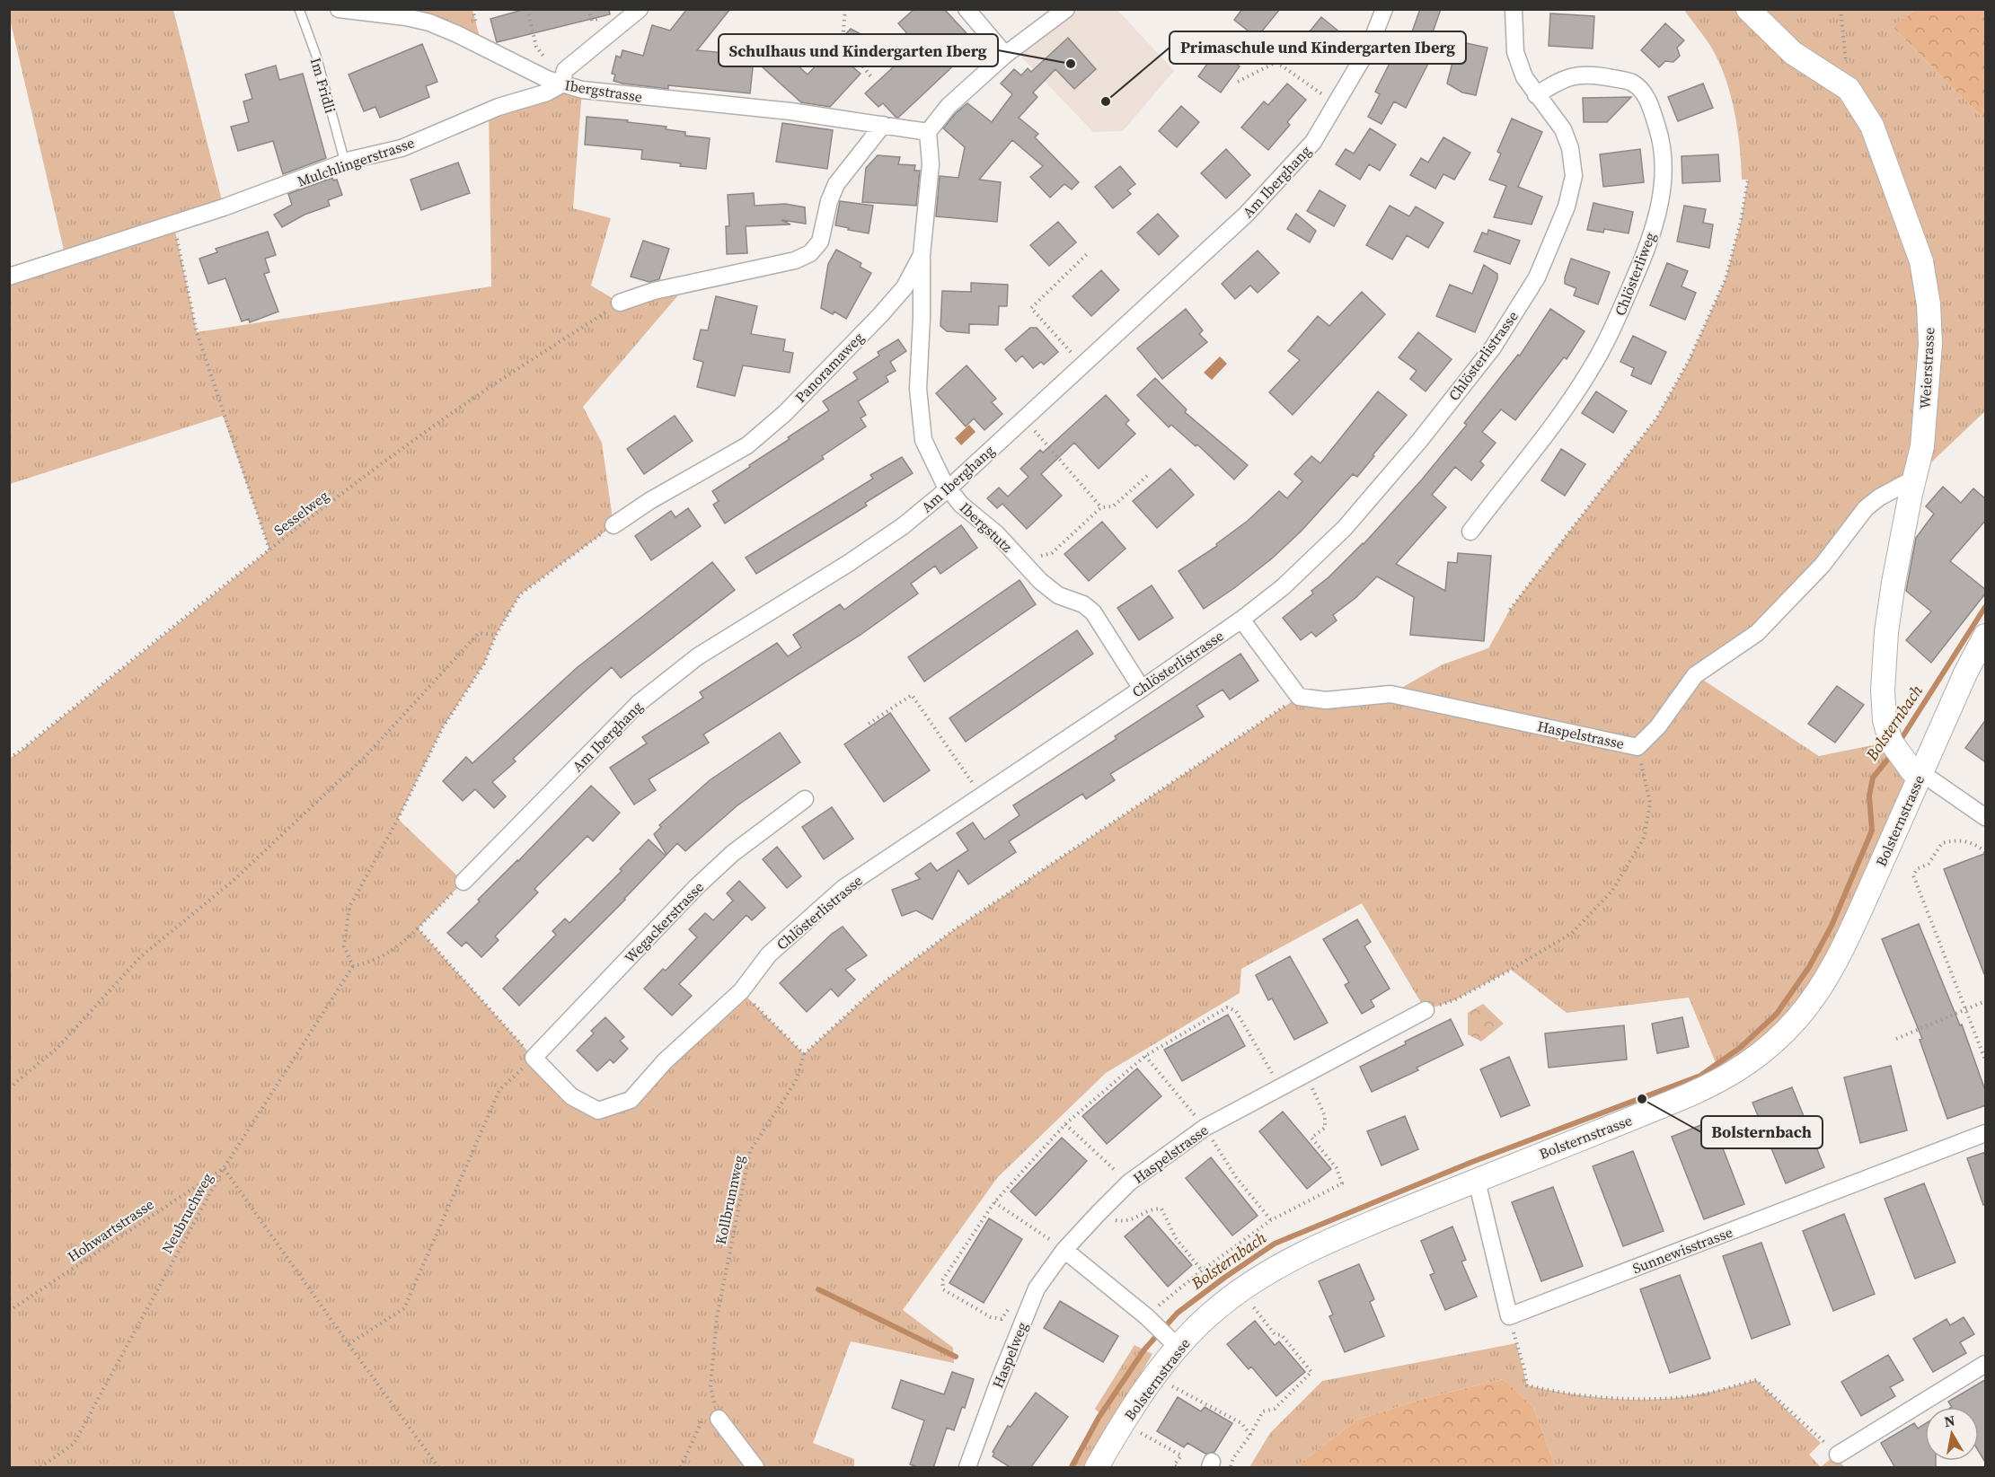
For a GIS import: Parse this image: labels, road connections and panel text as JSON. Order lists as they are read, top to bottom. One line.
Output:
{"streets":{"street":["Ibergstrasse","Mulchlingerstrasse","Am Iberghang","Chlösterliweg","Chlösterlistrasse","Panoramaweg","Weierstrasse","Ibergstutz","Haspelstrasse","Bolsternstrasse","Wegackerstrasse","Sunnewisstrasse","Haspelweg"],"lane":["Im Fridli"],"path":["Sesselweg","Kollbrunnweg","Neubruchweg","Hohwartstrasse"]},"crossings":[["Im Fridli","Mulchlingerstrasse"],["Ibergstrasse","Mulchlingerstrasse"],["Ibergstrasse","Panoramaweg"],["Am Iberghang","Ibergstutz"],["Chlösterliweg","Chlösterlistrasse"],["Chlösterlistrasse","Ibergstutz"],["Chlösterlistrasse","Wegackerstrasse"],["Panoramaweg","Ibergstutz"],["Weierstrasse","Haspelstrasse"],["Weierstrasse","Bolsternstrasse"],["Haspelstrasse","Haspelweg"],["Neubruchweg","Hohwartstrasse"]],"water":["Bolsternbach"],"places":["Schulhaus und Kindergarten Iberg","Primaschule und Kindergarten Iberg","Bolsternbach"],"north":"top"}
